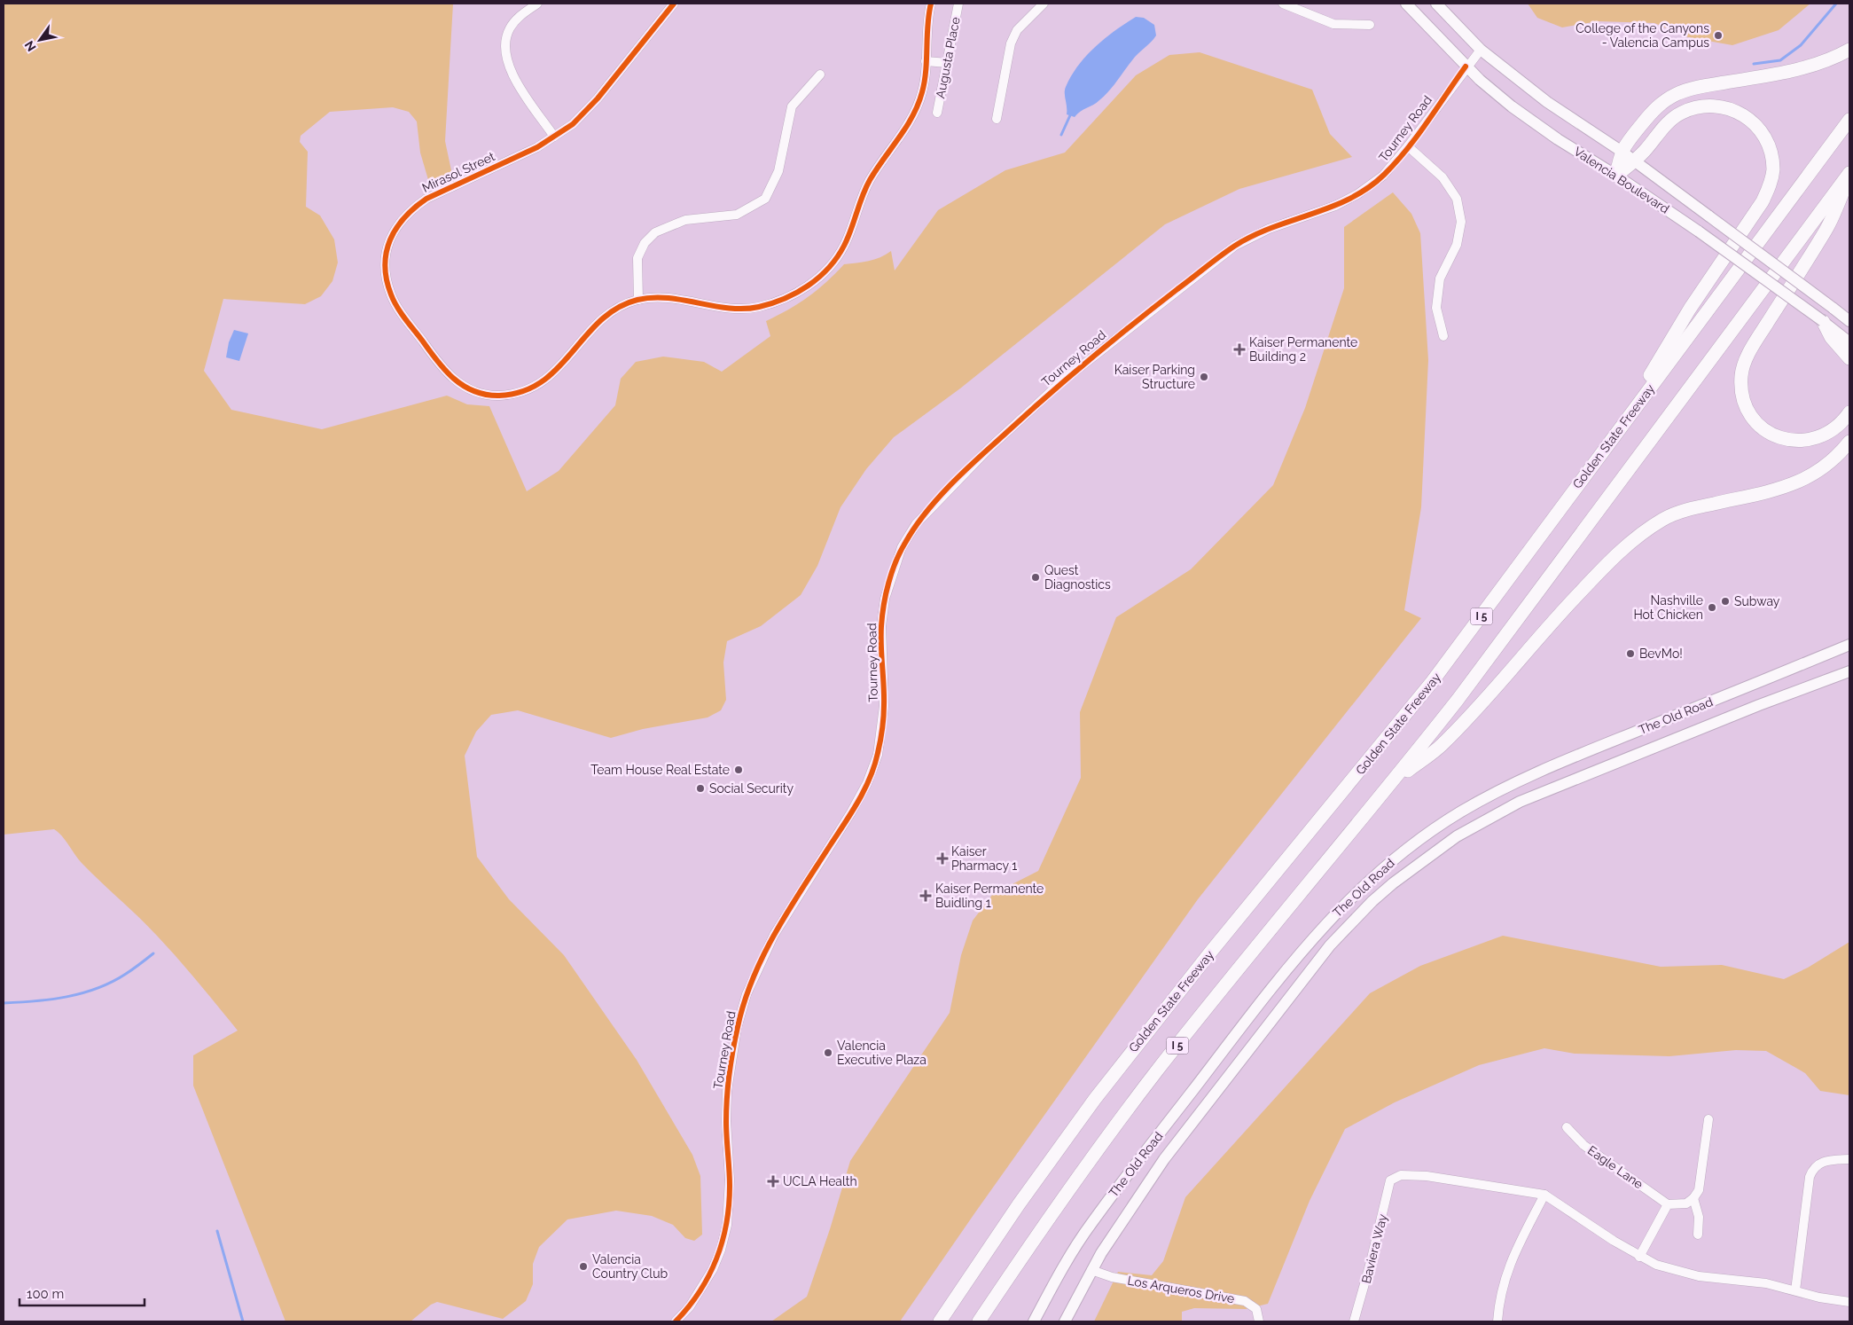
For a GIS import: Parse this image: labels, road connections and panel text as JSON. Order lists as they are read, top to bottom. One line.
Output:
{"streets":{"highway":["Golden State Freeway","I 5"],"main road":["Valencia Boulevard","The Old Road"],"street":["Augusta Place","Tourney Road","Mirasol Street","Eagle Lane","Baviera Way","Los Arqueros Drive"]},"crossings":[["Tourney Road","Valencia Boulevard"],["The Old Road","Los Arqueros Drive"]],"places":{"other":["College of the Canyons - Valencia Campus","Kaiser Parking Structure","Quest Diagnostics","Subway","Nashville Hot Chicken","BevMo!","Team House Real Estate","Social Security","Valencia Executive Plaza","Valencia Country Club"],"health":["Kaiser Permanente Building 2","Kaiser Pharmacy 1","Kaiser Permanente Buidling 1","UCLA Health"]},"scale_bar":"100 m","north":"bottom left"}
